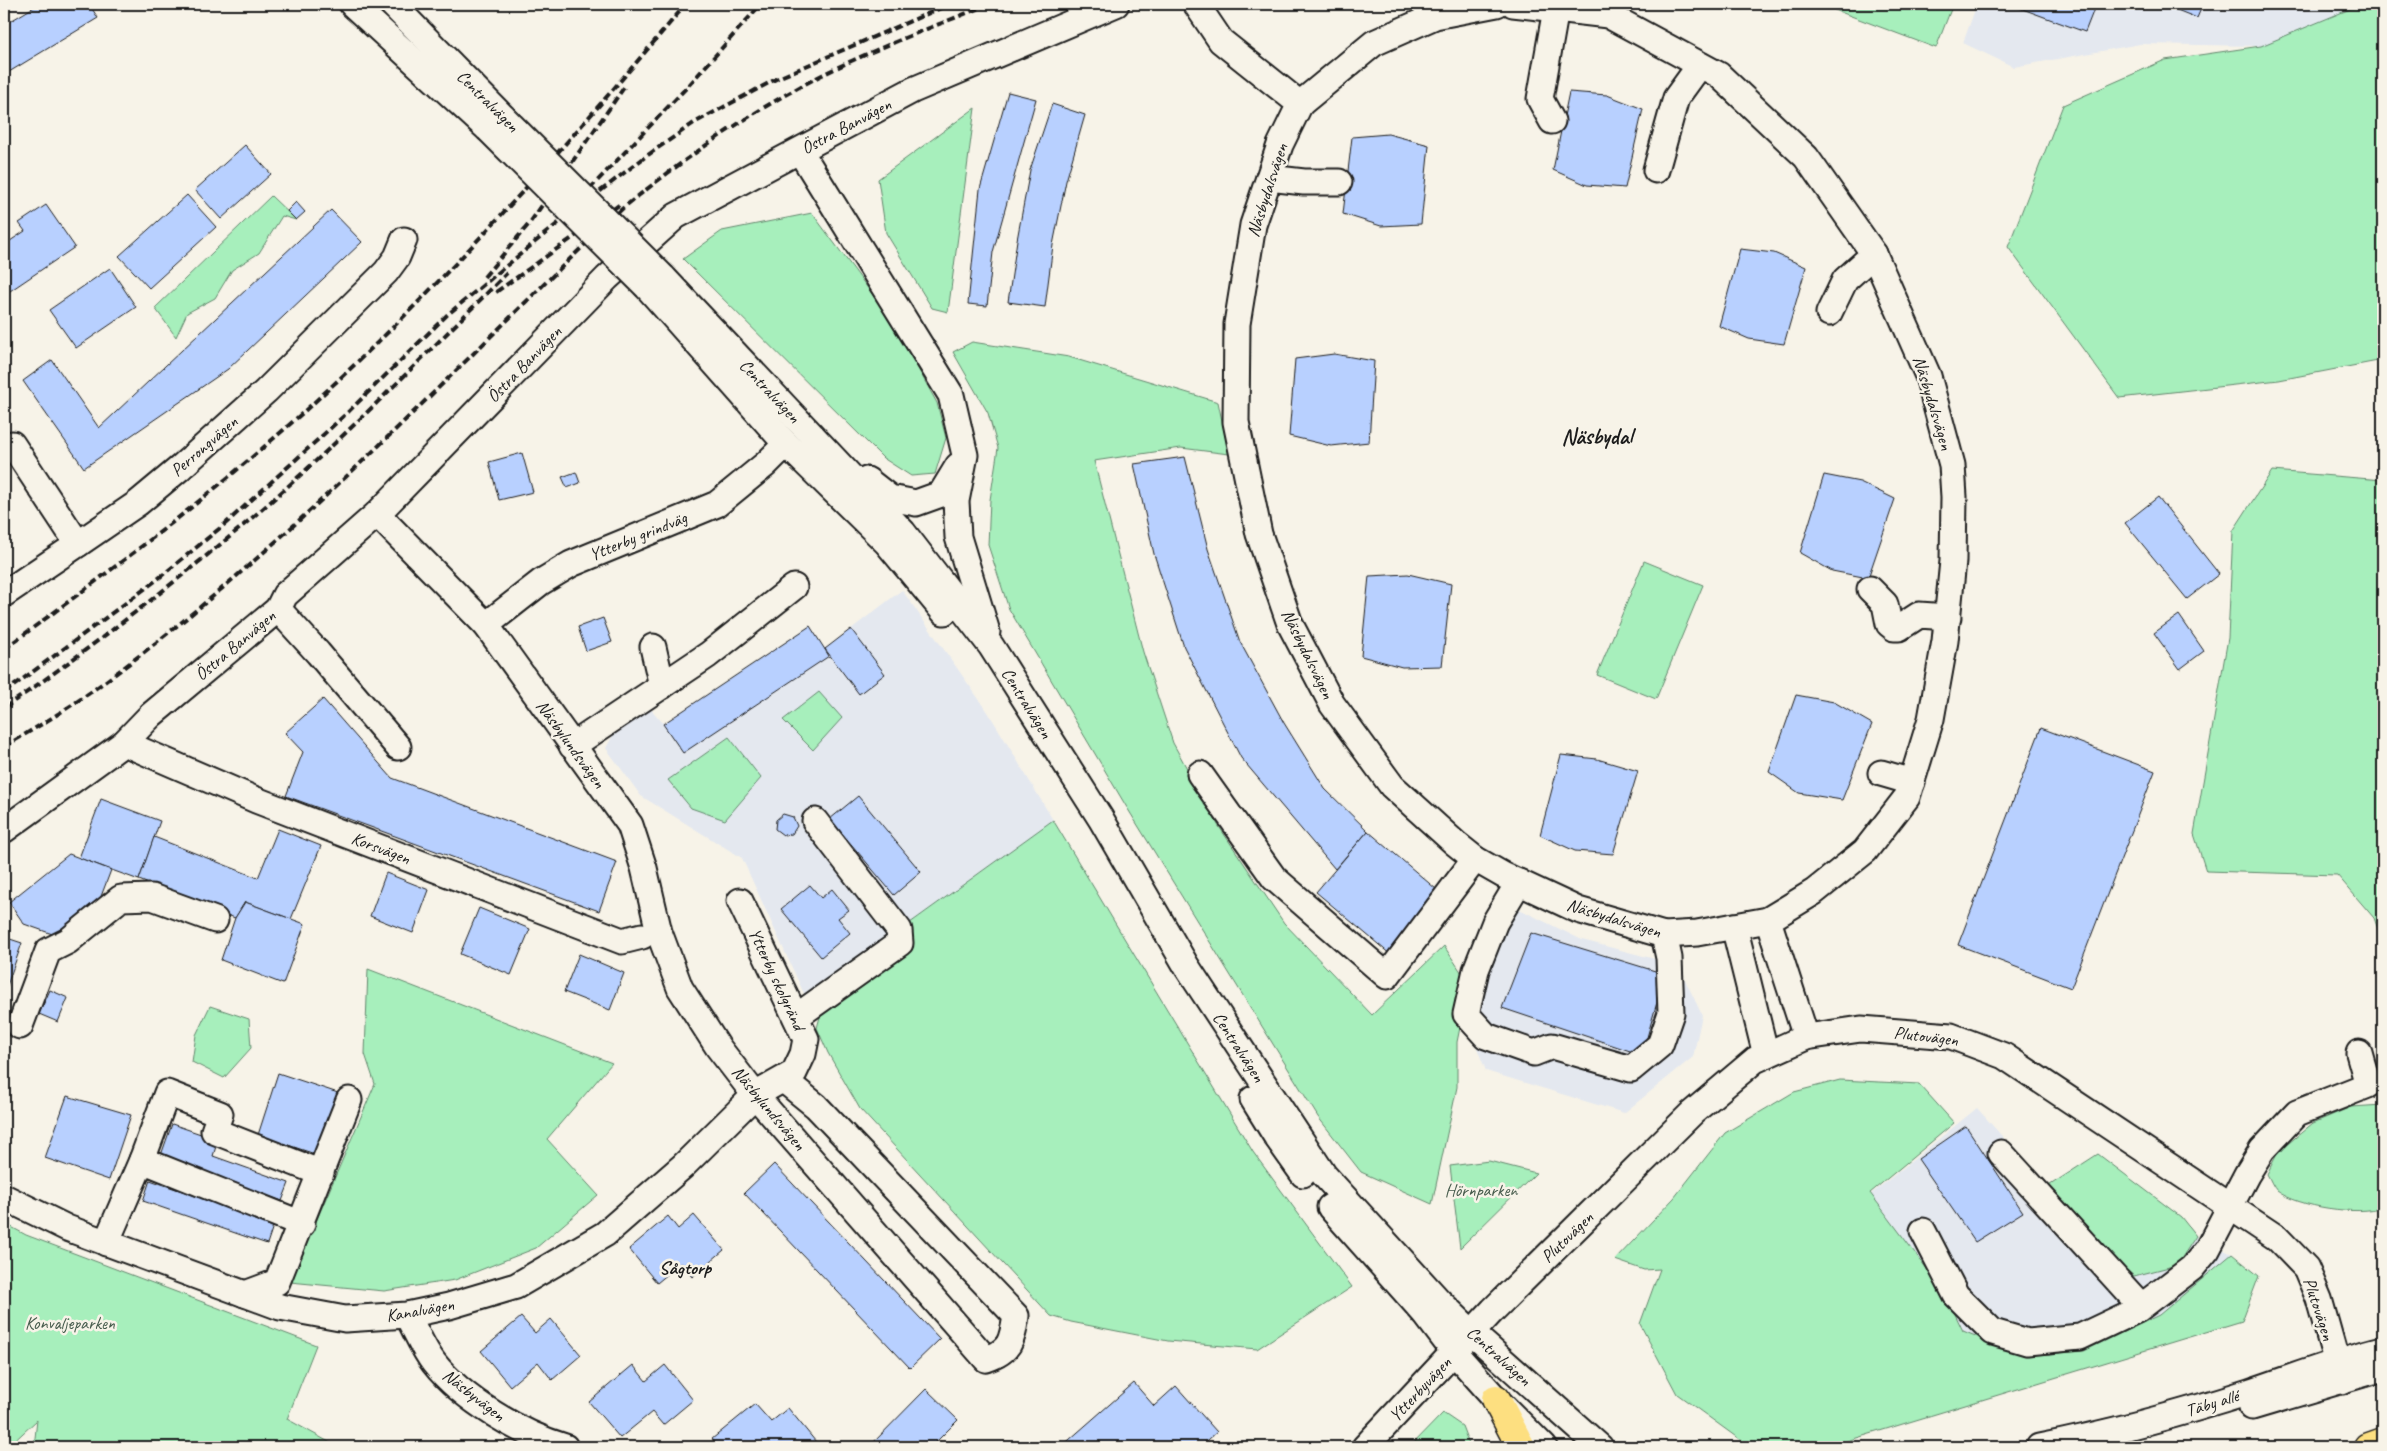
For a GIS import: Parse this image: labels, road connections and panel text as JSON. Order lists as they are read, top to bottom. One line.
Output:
{"streets":{"street":["Centralvägen","Östra Banvägen","Näsbydalsvägen","Perrongvägen","Ytterby grindväg","Näsbylundsvägen","Korsvägen","Ytterby skolgränd","Plutovägen","Kanalvägen","Ytterbyvägen","Näsbyvägen","Täby allé"]},"crossings":[["Centralvägen","Ytterby grindväg"],["Centralvägen","Plutovägen"],["Centralvägen","Ytterbyvägen"],["Östra Banvägen","Näsbylundsvägen"],["Östra Banvägen","Korsvägen"],["Ytterby grindväg","Näsbylundsvägen"],["Näsbylundsvägen","Ytterby skolgränd"],["Näsbylundsvägen","Kanalvägen"],["Ytterby skolgränd","Kanalvägen"],["Plutovägen","Ytterbyvägen"],["Plutovägen","Täby allé"],["Kanalvägen","Näsbyvägen"]],"districts":["Näsbydal","Sågtorp"],"parks":["Hörnparken","Konvaljeparken"]}
